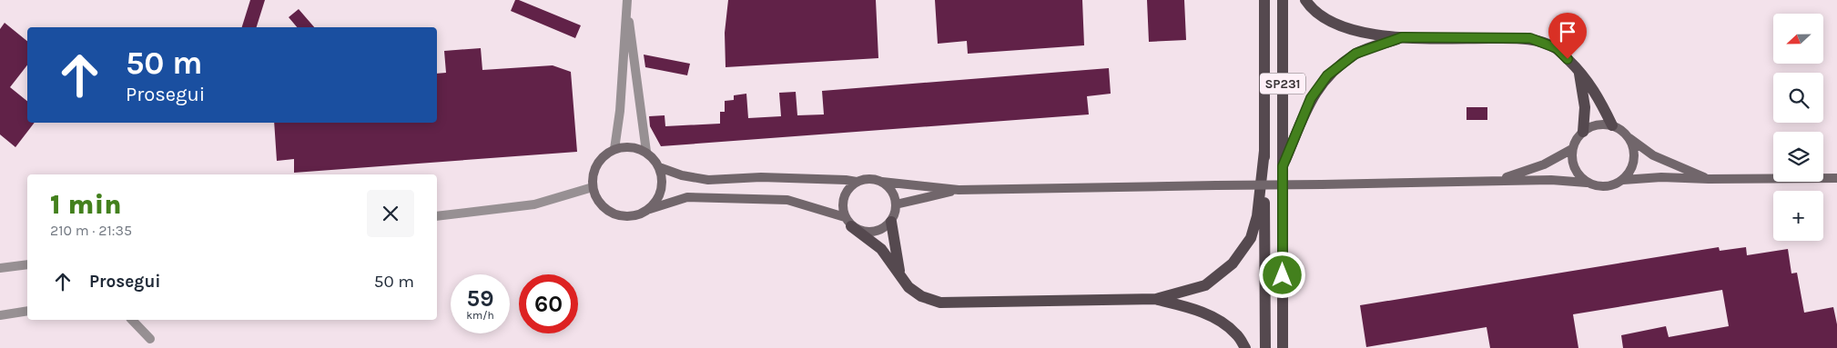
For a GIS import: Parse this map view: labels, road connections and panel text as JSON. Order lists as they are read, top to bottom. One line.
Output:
{"streets":{"main road":["SP231"]},"north":"left","page":{"map_buttons":"+","turn":["50 m","Prosegui"],"heading":["1 min","210 m · 21:35"],"list":[{"name":"Prosegui","value":"50 m"}],"speed":"59 km/h","limit":"60"}}
